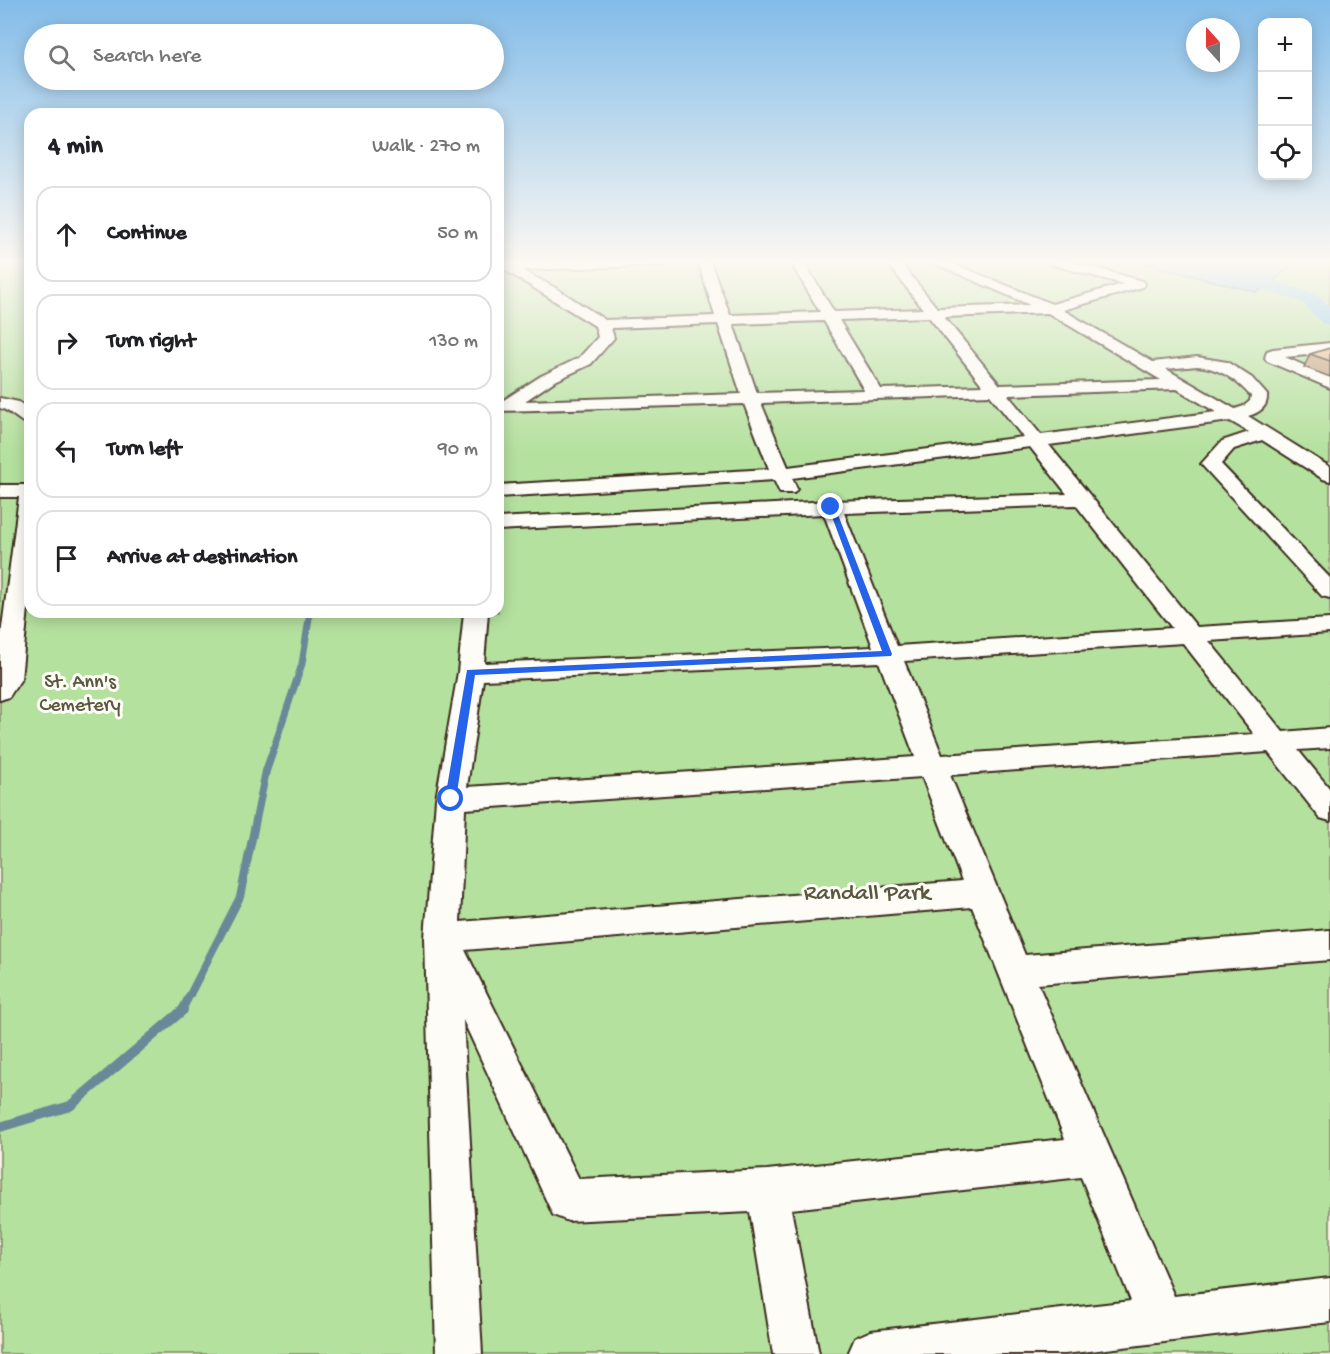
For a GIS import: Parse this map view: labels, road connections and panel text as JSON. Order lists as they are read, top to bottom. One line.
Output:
{"parks":["St. Ann's Cemetery","Randall Park"],"north":"top","page":{"map_buttons":["+","−"],"search":"Search here","heading":["4 min","Walk · 270 m"],"list":[["Continue","50 m"],["Turn right","130 m"],["Turn left","90 m"],"Arrive at destination"]}}
